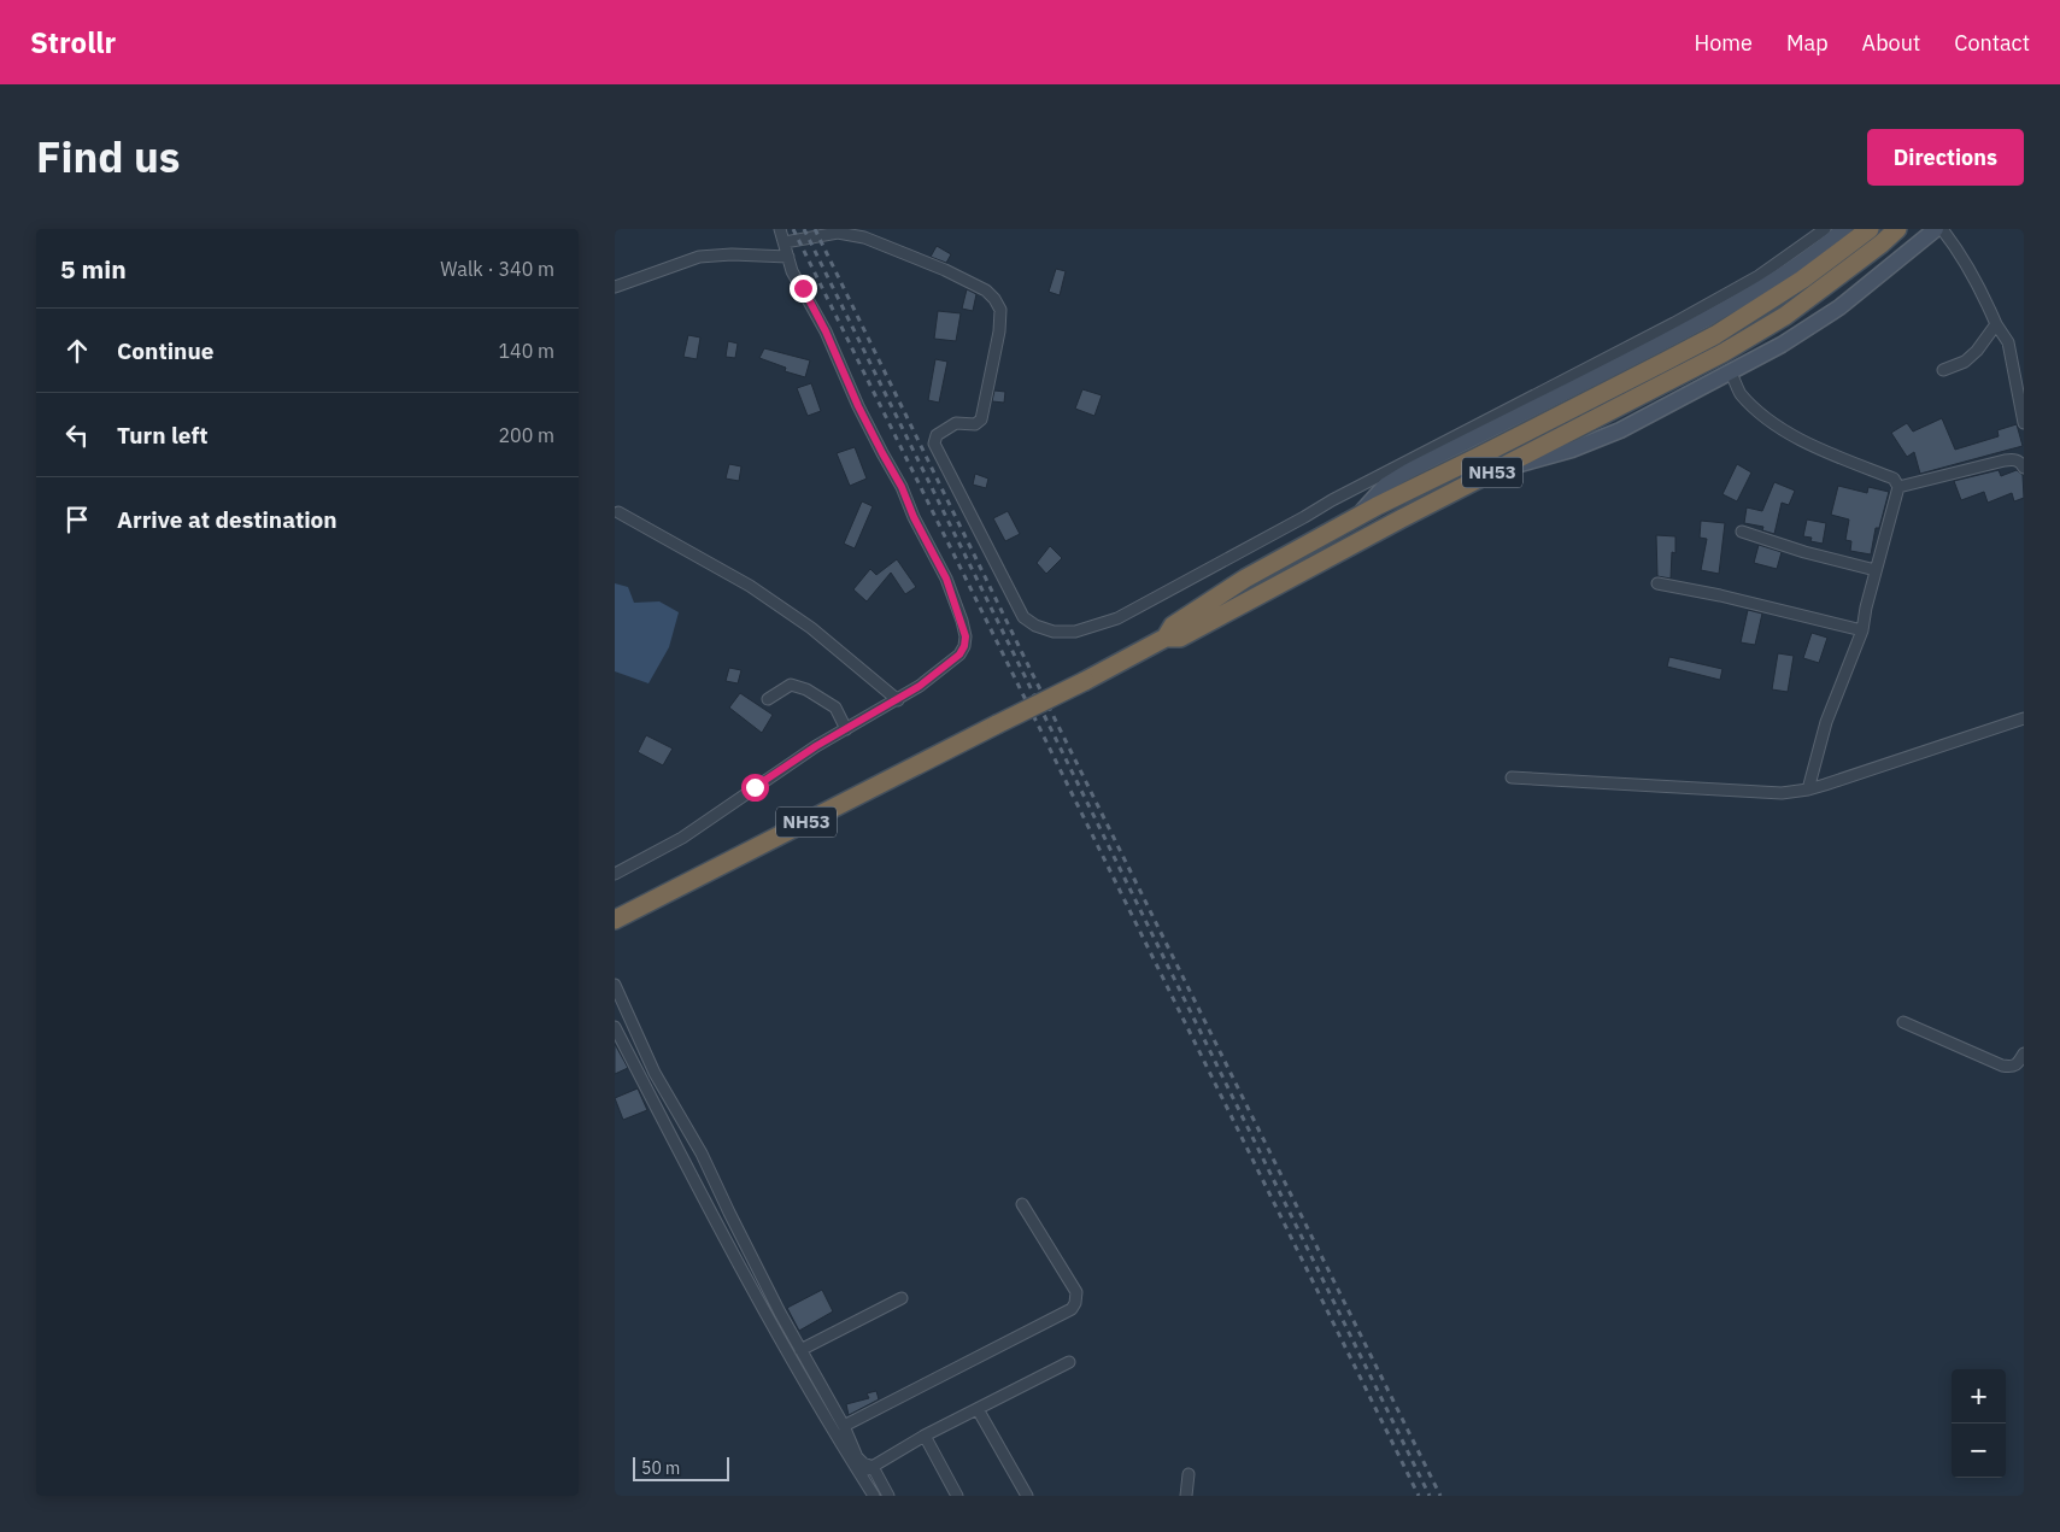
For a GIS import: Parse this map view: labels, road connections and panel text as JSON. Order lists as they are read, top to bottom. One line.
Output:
{"streets":{"highway":["NH53"]},"scale_bar":"50 m","page":{"header":"Strollr","nav":["Home","Map","About","Contact"],"title":"Find us","buttons":"Directions","heading":["5 min","Walk · 340 m"],"list":[["Continue","140 m"],["Turn left","200 m"],"Arrive at destination"],"map_buttons":["+","−"],"scale":"50 m"}}
